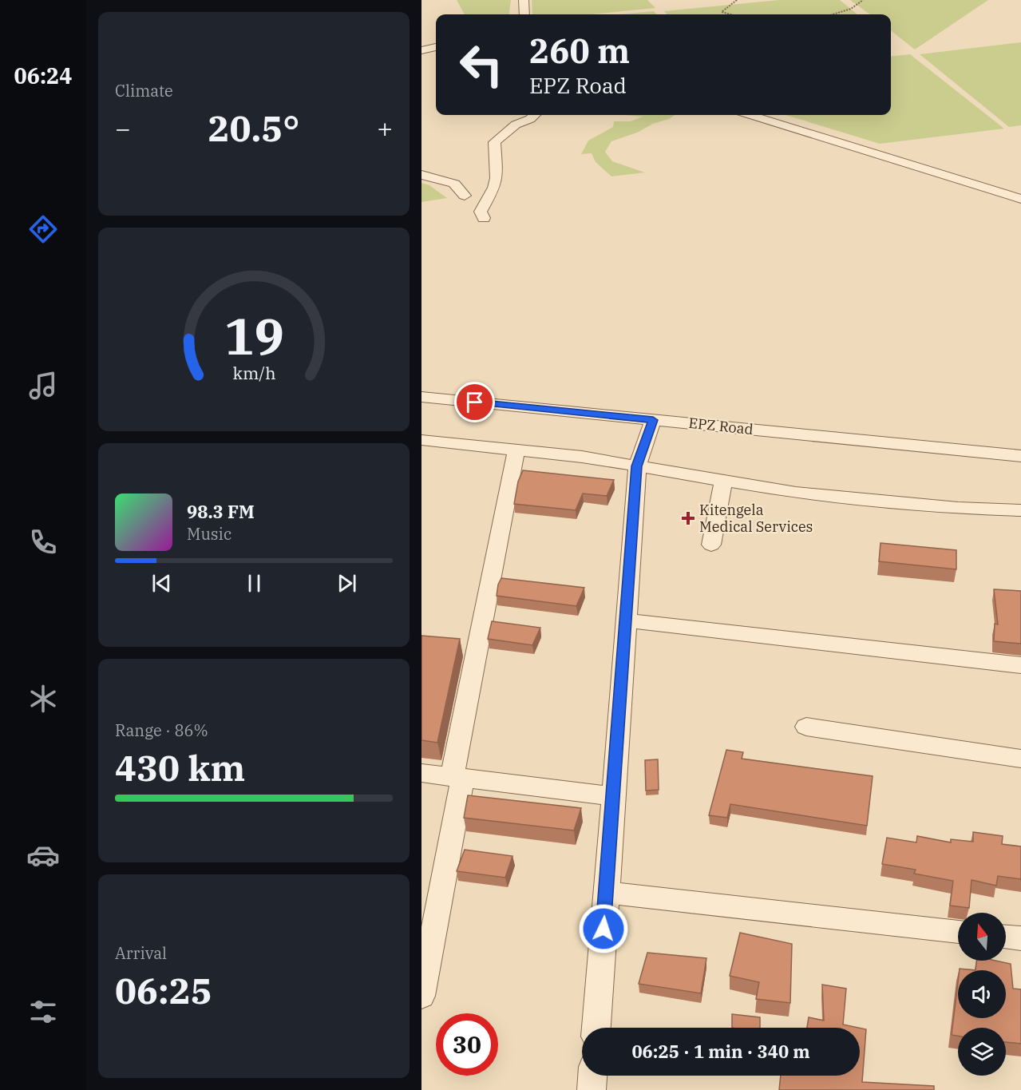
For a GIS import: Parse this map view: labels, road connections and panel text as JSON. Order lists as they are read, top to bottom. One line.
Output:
{"streets":{"street":["EPZ Road"]},"places":{"health":["Kitengela Medical Services"]},"north":"top","page":{"tabs":"06:24","tile":["Climate",["Range · 86%","430 km"],["Arrival","06:25"]],"turn":["260 m","EPZ Road"],"heat":["−","20.5°","+"],"song":["98.3 FM","Music"],"limit":"30","trip":"06:25 · 1 min · 340 m","gauge":["19","km/h"]}}
